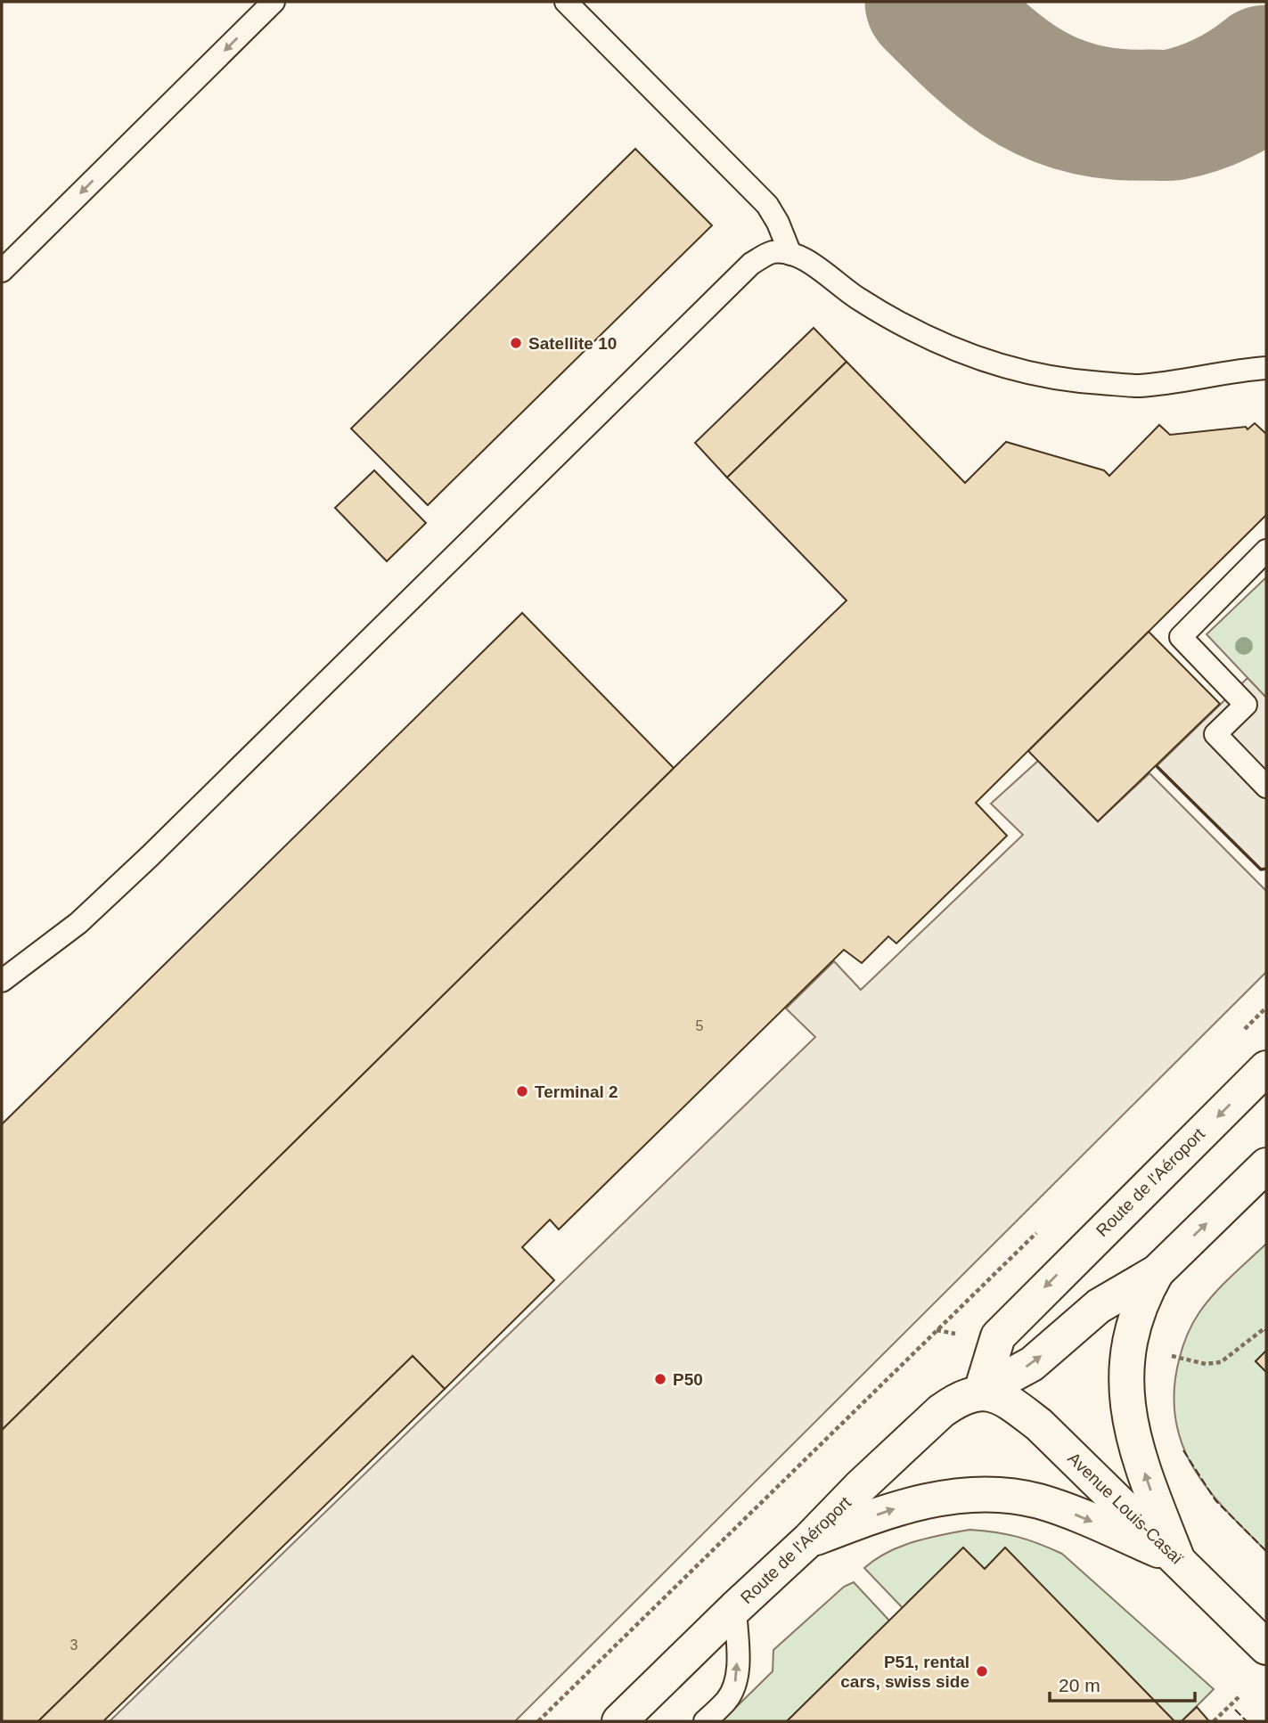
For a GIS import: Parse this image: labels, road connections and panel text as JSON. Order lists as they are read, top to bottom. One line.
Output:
{"streets":{"main road":["Route de l'Aéroport","Avenue Louis-Casaï"]},"crossings":[["Route de l'Aéroport","Avenue Louis-Casaï"]],"places":["Satellite 10","Terminal 2","P50","P51, rental cars, swiss side"],"house_numbers":["5","3"],"scale_bar":"20 m"}
